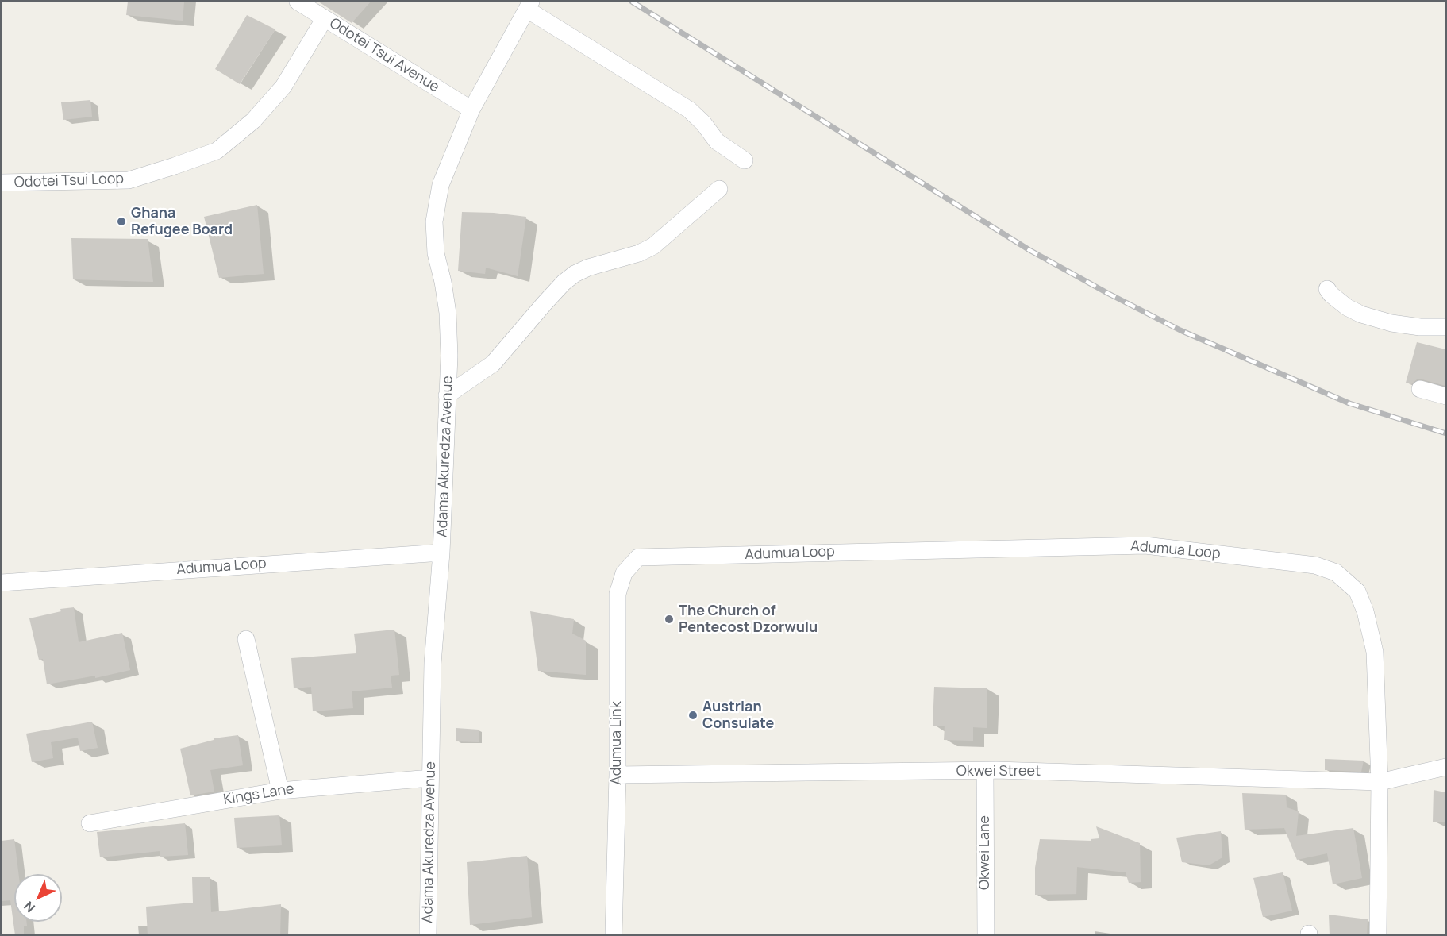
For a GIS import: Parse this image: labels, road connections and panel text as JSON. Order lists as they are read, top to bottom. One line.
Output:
{"streets":{"street":["Odotei Tsui Avenue","Odotei Tsui Loop","Adama Akuredza Avenue","Adumua Loop","Adumua Link","Okwei Street","Kings Lane","Okwei Lane"]},"crossings":[["Odotei Tsui Avenue","Odotei Tsui Loop"],["Odotei Tsui Avenue","Adama Akuredza Avenue"],["Adama Akuredza Avenue","Adumua Loop"],["Adama Akuredza Avenue","Kings Lane"],["Adumua Loop","Adumua Link"],["Adumua Loop","Okwei Street"],["Adumua Link","Okwei Street"],["Okwei Street","Okwei Lane"]],"places":["Ghana Refugee Board","The Church of Pentecost Dzorwulu","Austrian Consulate"],"north":"bottom left"}
